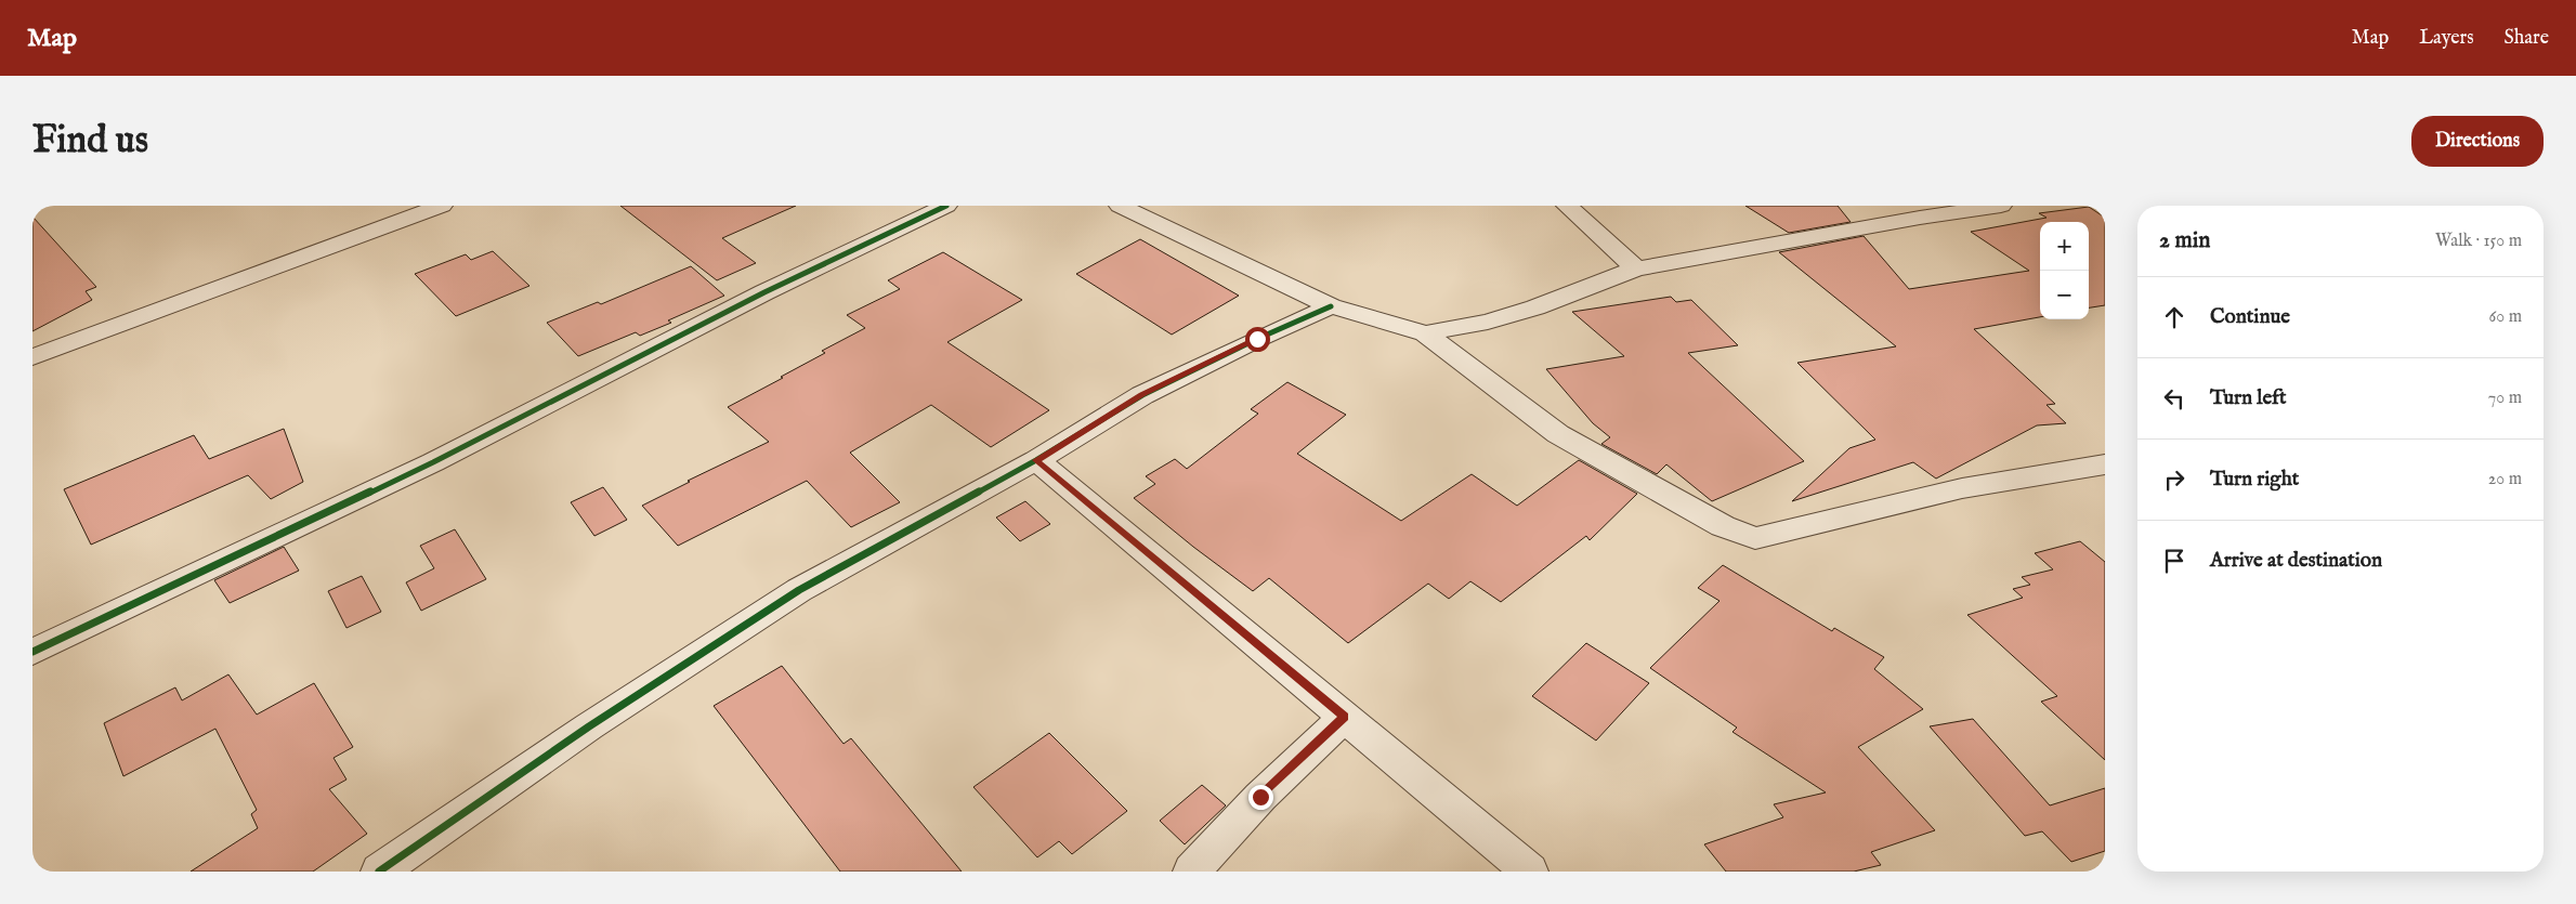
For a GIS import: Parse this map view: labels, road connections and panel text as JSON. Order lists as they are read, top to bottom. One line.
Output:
{"page":{"header":"Map","nav":["Map","Layers","Share"],"buttons":"Directions","title":"Find us","heading":["2 min","Walk · 150 m"],"map_buttons":["+","−"],"list":[["Continue","60 m"],["Turn left","70 m"],["Turn right","20 m"],"Arrive at destination"]}}
